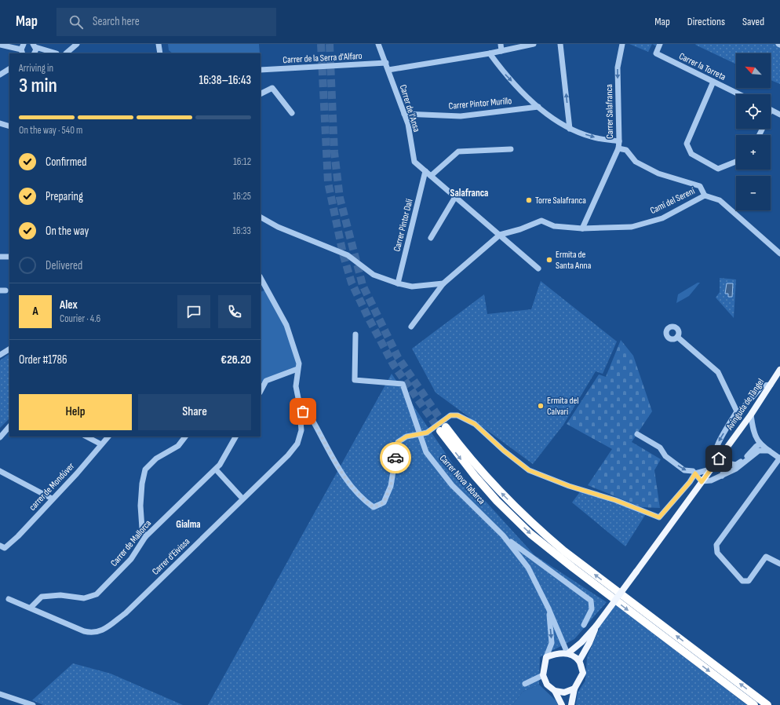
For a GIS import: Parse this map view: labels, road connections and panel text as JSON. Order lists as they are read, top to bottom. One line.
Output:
{"streets":{"main road":["Avinguda de Tàngel"],"street":["Carrer de la Serra d'Alfaro","Carrer la Torreta","Carrer Pintor Murillo","Carrer de l'Ansa","Carrer Salafranca","Camí del Serení","Carrer Pintor Dalí","Carrer Nova Tabarca","carrer de Mondúver","Carrer de Mallorca","Carrer d'Eivissa"]},"crossings":[["Carrer de la Serra d'Alfaro","Carrer de l'Ansa"],["Carrer Pintor Murillo","Carrer de l'Ansa"],["Carrer de l'Ansa","Camí del Serení"],["Carrer de l'Ansa","Carrer Pintor Dalí"],["Carrer Salafranca","Camí del Serení"],["Carrer de Mallorca","Carrer d'Eivissa"]],"one_way":["Carrer Salafranca"],"districts":["Salafranca","Gialma"],"places":["Torre Salafranca","Ermita de Santa Anna","Ermita del Calvari"],"north":"top left","page":{"header":"Map","search":"Search here","nav":["Map","Directions","Saved"],"map_buttons":["+","−"],"heading":["3 min","Arriving in","16:38–16:43"],"panel":["Alex","Courier · 4.6","Order #1786","€26.20"],"bar":"On the way · 540 m","list":[["Confirmed","16:12"],["Preparing","16:25"],["On the way","16:33"],"Delivered"],"round":"A","buttons":["Help","Share"]}}
